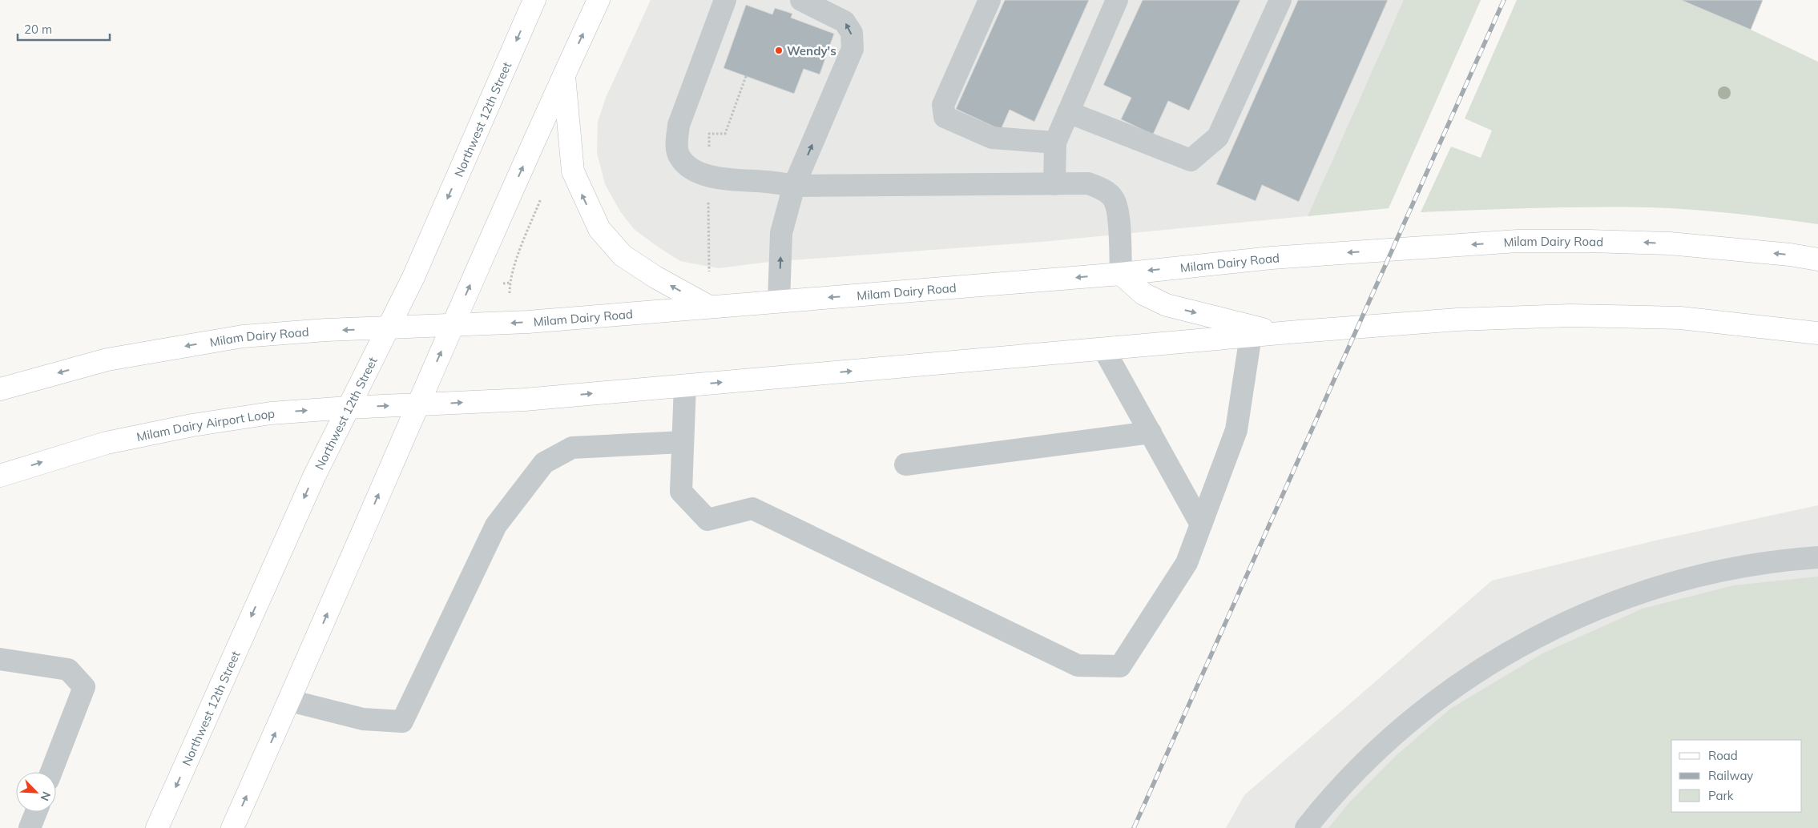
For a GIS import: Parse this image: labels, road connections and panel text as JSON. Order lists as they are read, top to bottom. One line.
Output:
{"streets":{"main road":["Northwest 12th Street","Milam Dairy Road","Milam Dairy Airport Loop"]},"crossings":[["Northwest 12th Street","Milam Dairy Road"],["Northwest 12th Street","Milam Dairy Airport Loop"]],"one_way":["Milam Dairy Airport Loop"],"places":["Wendy's"],"legend":["Road","Railway","Park"],"scale_bar":"20 m","north":"bottom right"}
